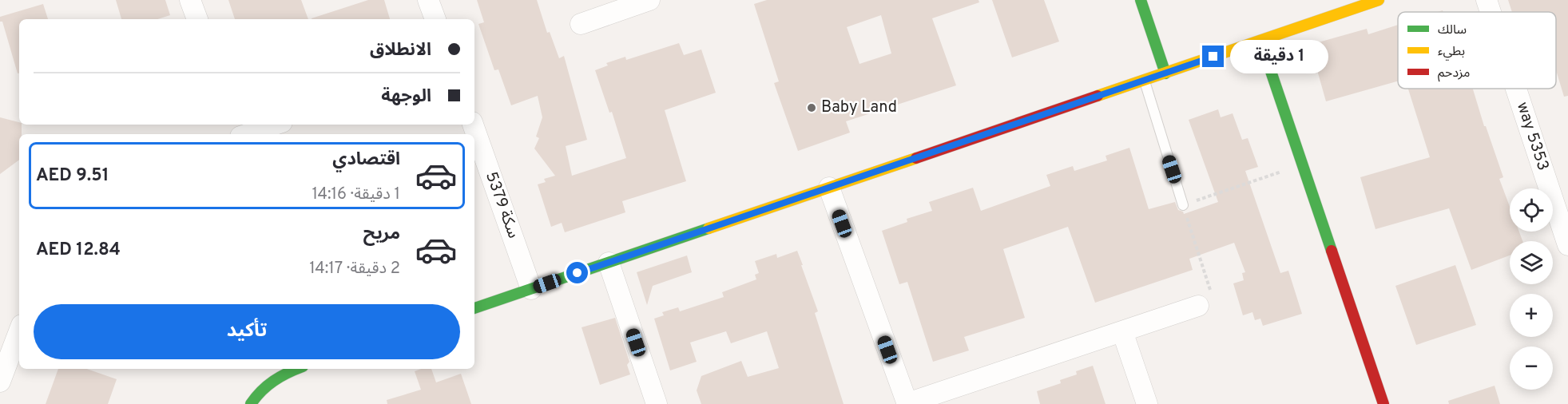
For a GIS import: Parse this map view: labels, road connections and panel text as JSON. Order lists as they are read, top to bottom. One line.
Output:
{"streets":{"street":["way 5353","سكة 5379"]},"places":["Baby Land"],"legend":["سالك","بطيء","مزدحم"],"page":{"banner":["الانطلاق","الوجهة"],"bubble":"1 دقيقة","list":[{"name":"اقتصادي","note":"1 دقيقة · 14:16","value":"AED 9.51"},{"name":"مريح","note":"2 دقيقة · 14:17","value":"AED 12.84"}],"map_buttons":["+","−"],"buttons":"تأكيد"}}
